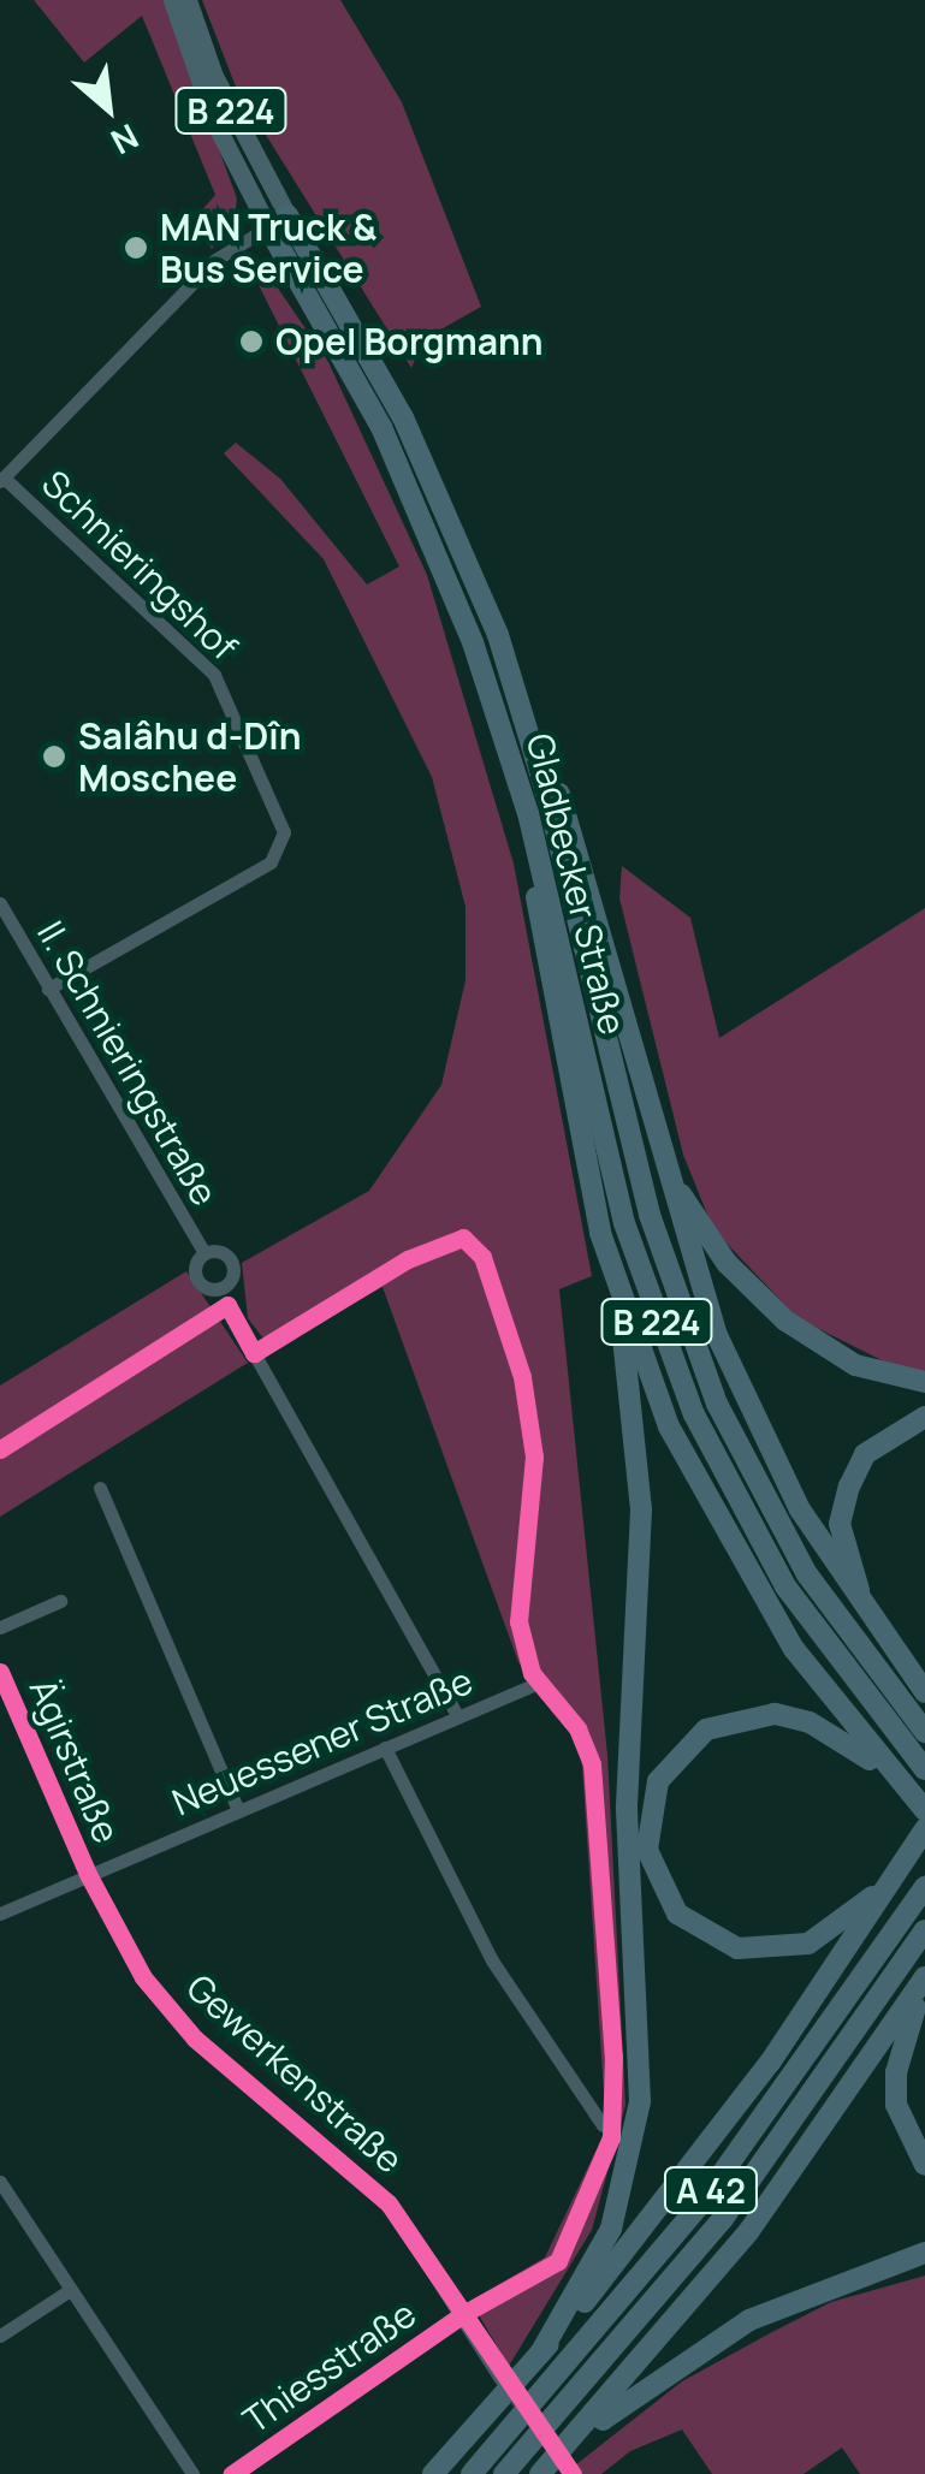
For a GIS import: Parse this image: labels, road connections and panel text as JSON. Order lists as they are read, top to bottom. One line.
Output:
{"streets":{"highway":["B 224","Gladbecker Straße","A 42"],"street":["Schnieringshof","II. Schnieringstraße","Neuessener Straße","Ägirstraße","Gewerkenstraße","Thiesstraße"]},"crossings":[["Schnieringshof","II. Schnieringstraße"],["Neuessener Straße","Ägirstraße"],["Neuessener Straße","Gewerkenstraße"],["Ägirstraße","Gewerkenstraße"],["Gewerkenstraße","Thiesstraße"]],"places":["MAN Truck & Bus Service","Opel Borgmann","Salâhu d-Dîn Moschee"],"north":"bottom right"}
